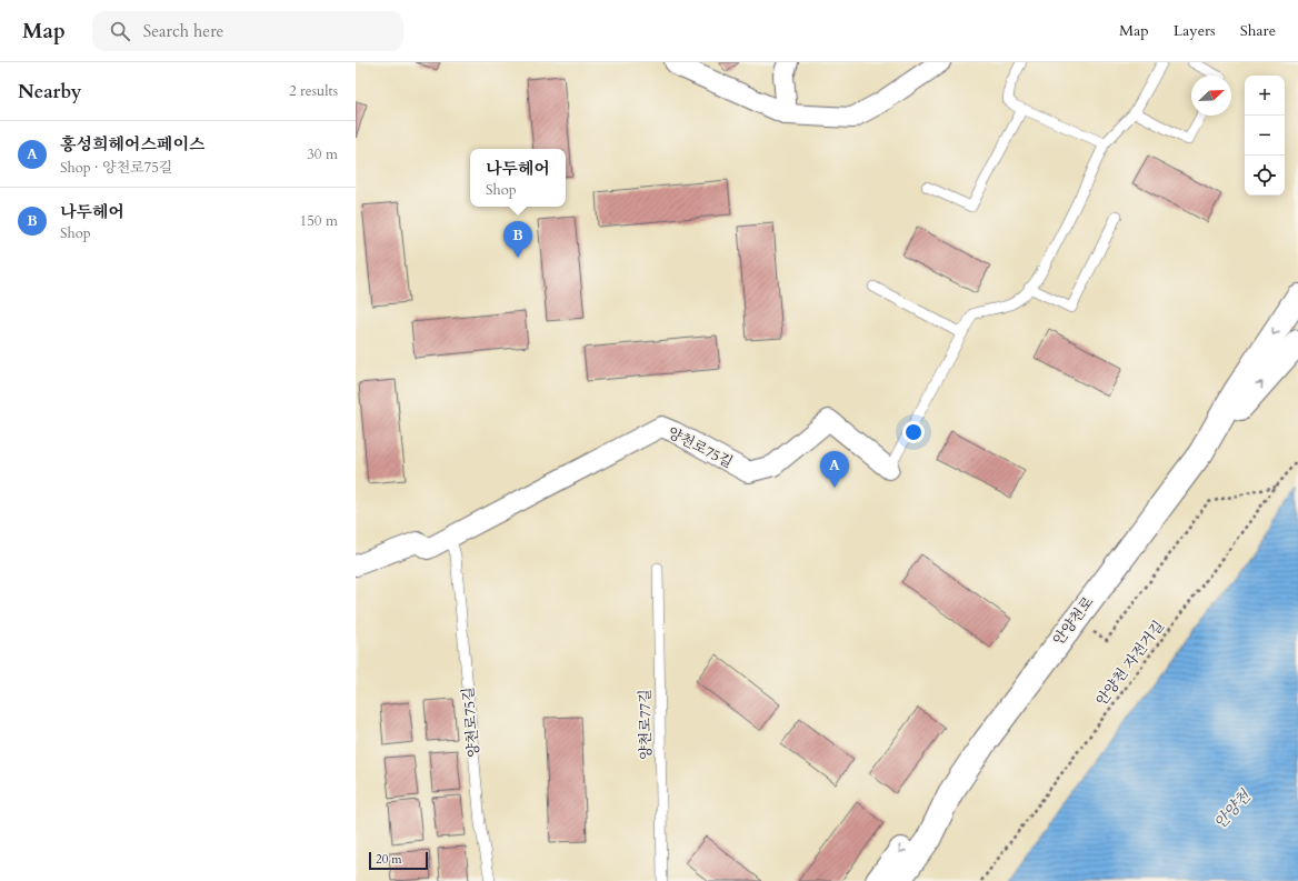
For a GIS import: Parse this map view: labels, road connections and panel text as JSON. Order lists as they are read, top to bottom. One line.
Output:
{"streets":{"main road":["안양천로"],"street":["양천로75길"],"lane":["양천로77길"],"path":["안양천 자전거길"]},"water":["안양천"],"scale_bar":"20 m","north":"top right","page":{"header":"Map","search":"Search here","nav":["Map","Layers","Share"],"heading":["Nearby","2 results"],"map_buttons":["+","−"],"list":[{"mark":"A","name":"홍성희헤어스페이스","note":"Shop · 양천로75길","value":"30 m"},{"mark":"B","name":"나두헤어","note":"Shop","value":"150 m"}],"popup":["나두헤어","Shop"],"pins":["B","A"],"scale":"20 m"}}
